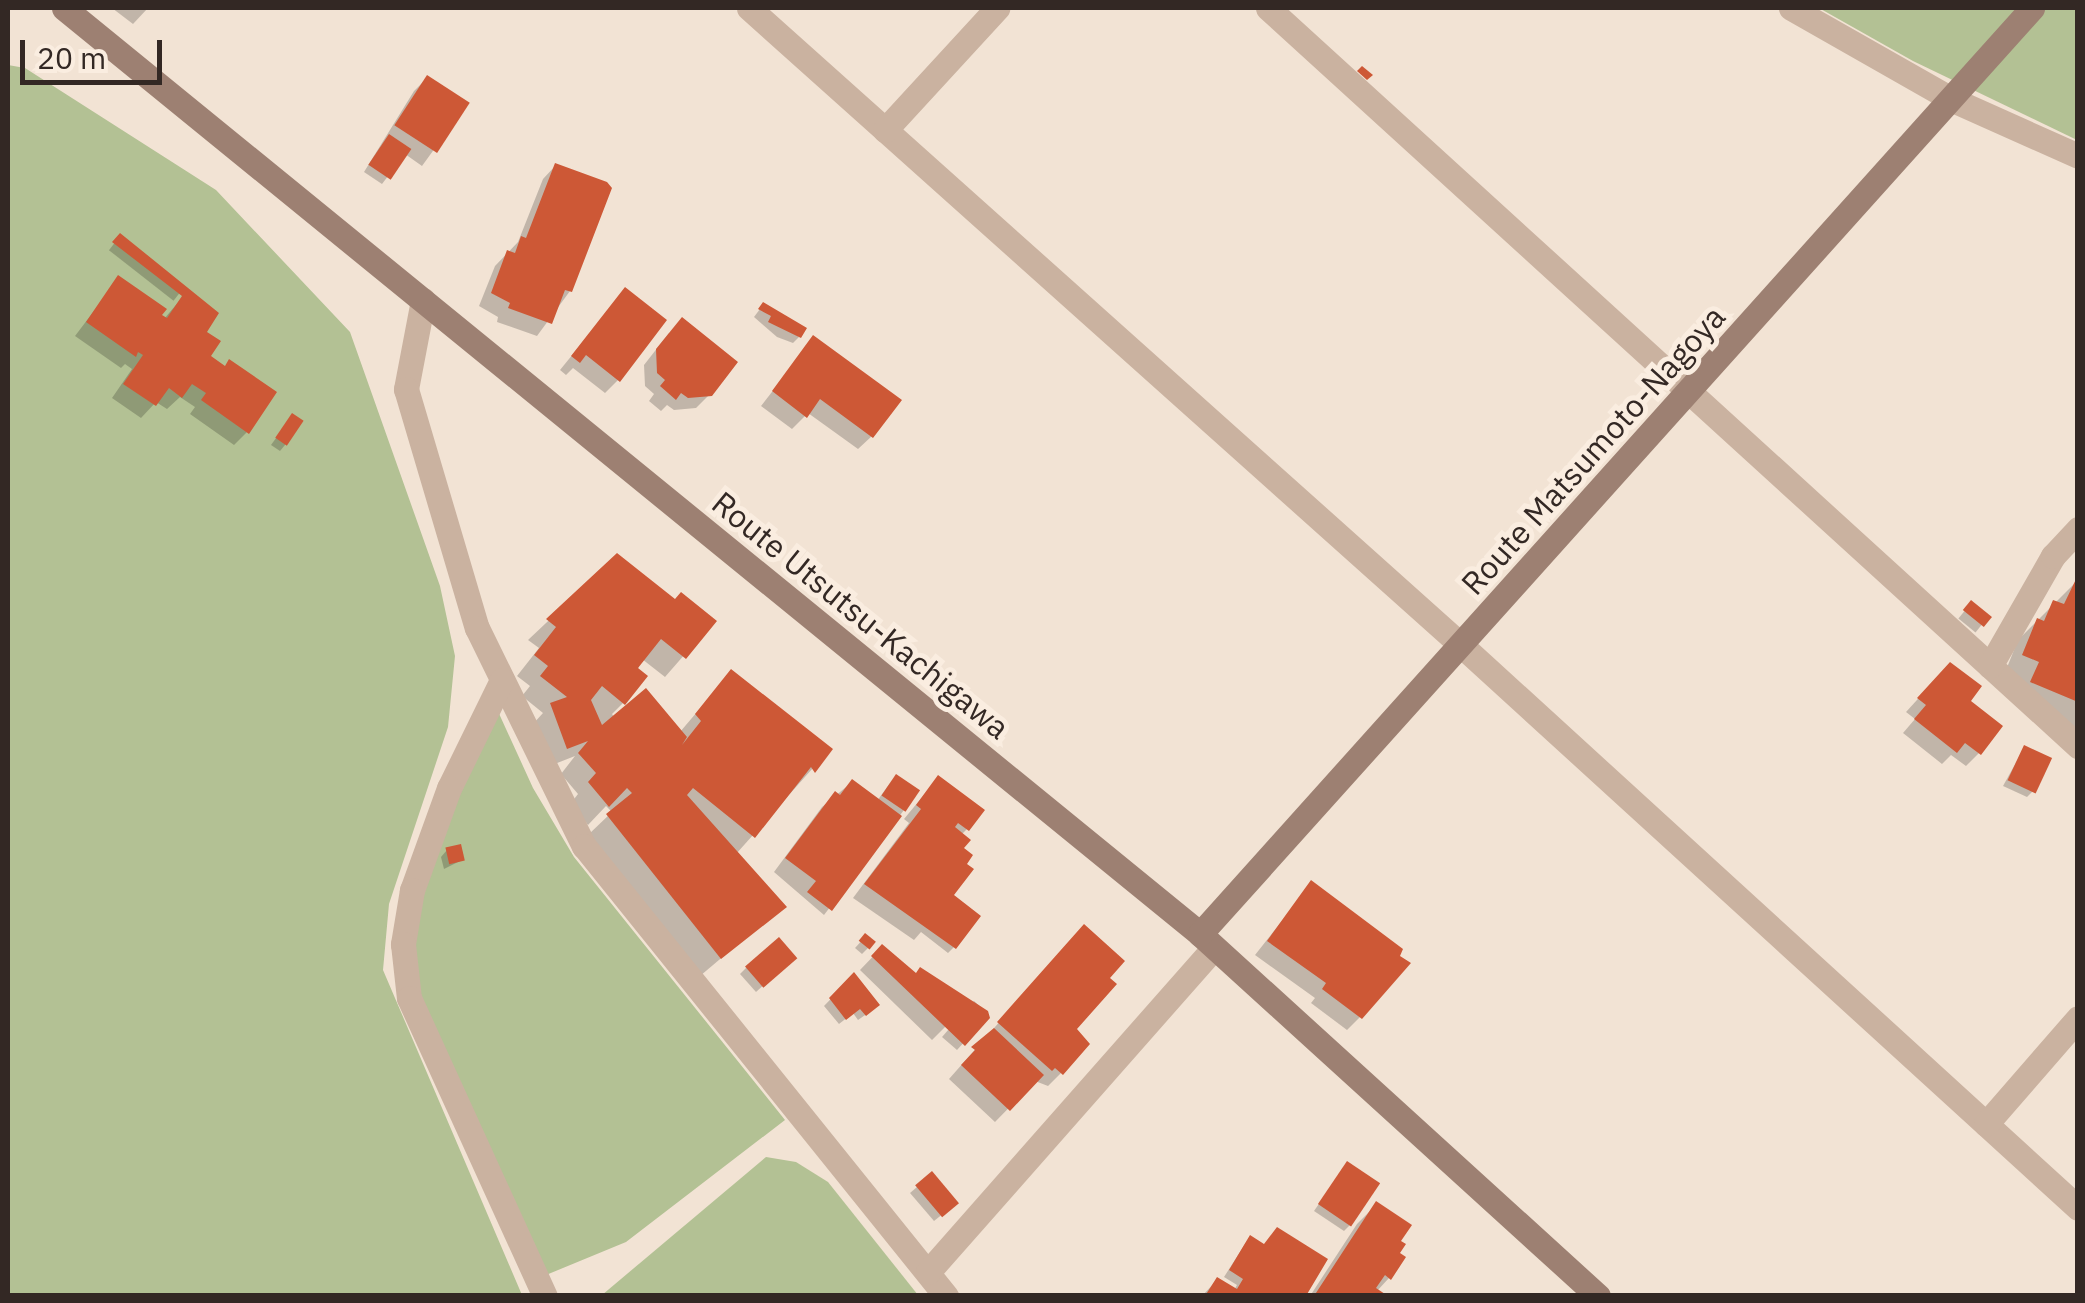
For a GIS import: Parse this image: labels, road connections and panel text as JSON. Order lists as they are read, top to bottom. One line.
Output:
{"streets":{"main road":["Route Matsumoto-Nagoya","Route Utsutsu-Kachigawa"]},"crossings":[["Route Matsumoto-Nagoya","Route Utsutsu-Kachigawa"]],"scale_bar":"20 m"}
